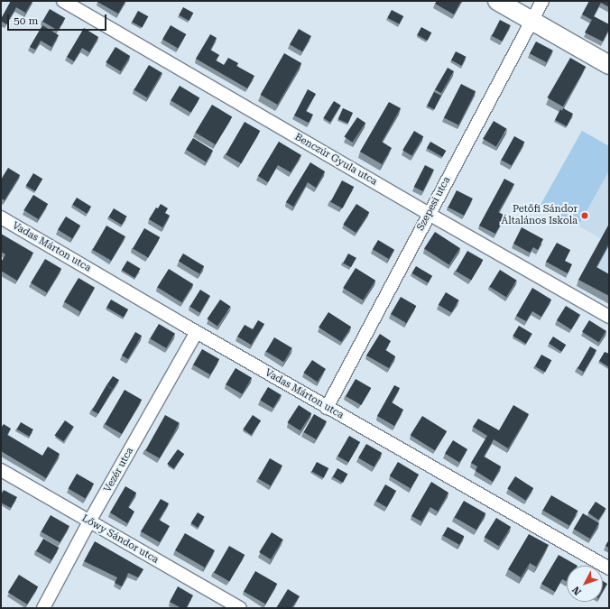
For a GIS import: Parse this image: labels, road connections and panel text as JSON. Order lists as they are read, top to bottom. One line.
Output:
{"streets":{"street":["Benczúr Gyula utca","Szepesi utca","Vadas Márton utca","Vezér utca","Lőwy Sándor utca"]},"crossings":[["Benczúr Gyula utca","Szepesi utca"],["Szepesi utca","Vadas Márton utca"],["Vadas Márton utca","Vezér utca"],["Vezér utca","Lőwy Sándor utca"]],"places":["Petőfi Sándor Általános Iskola"],"scale_bar":"50 m","north":"bottom left"}
